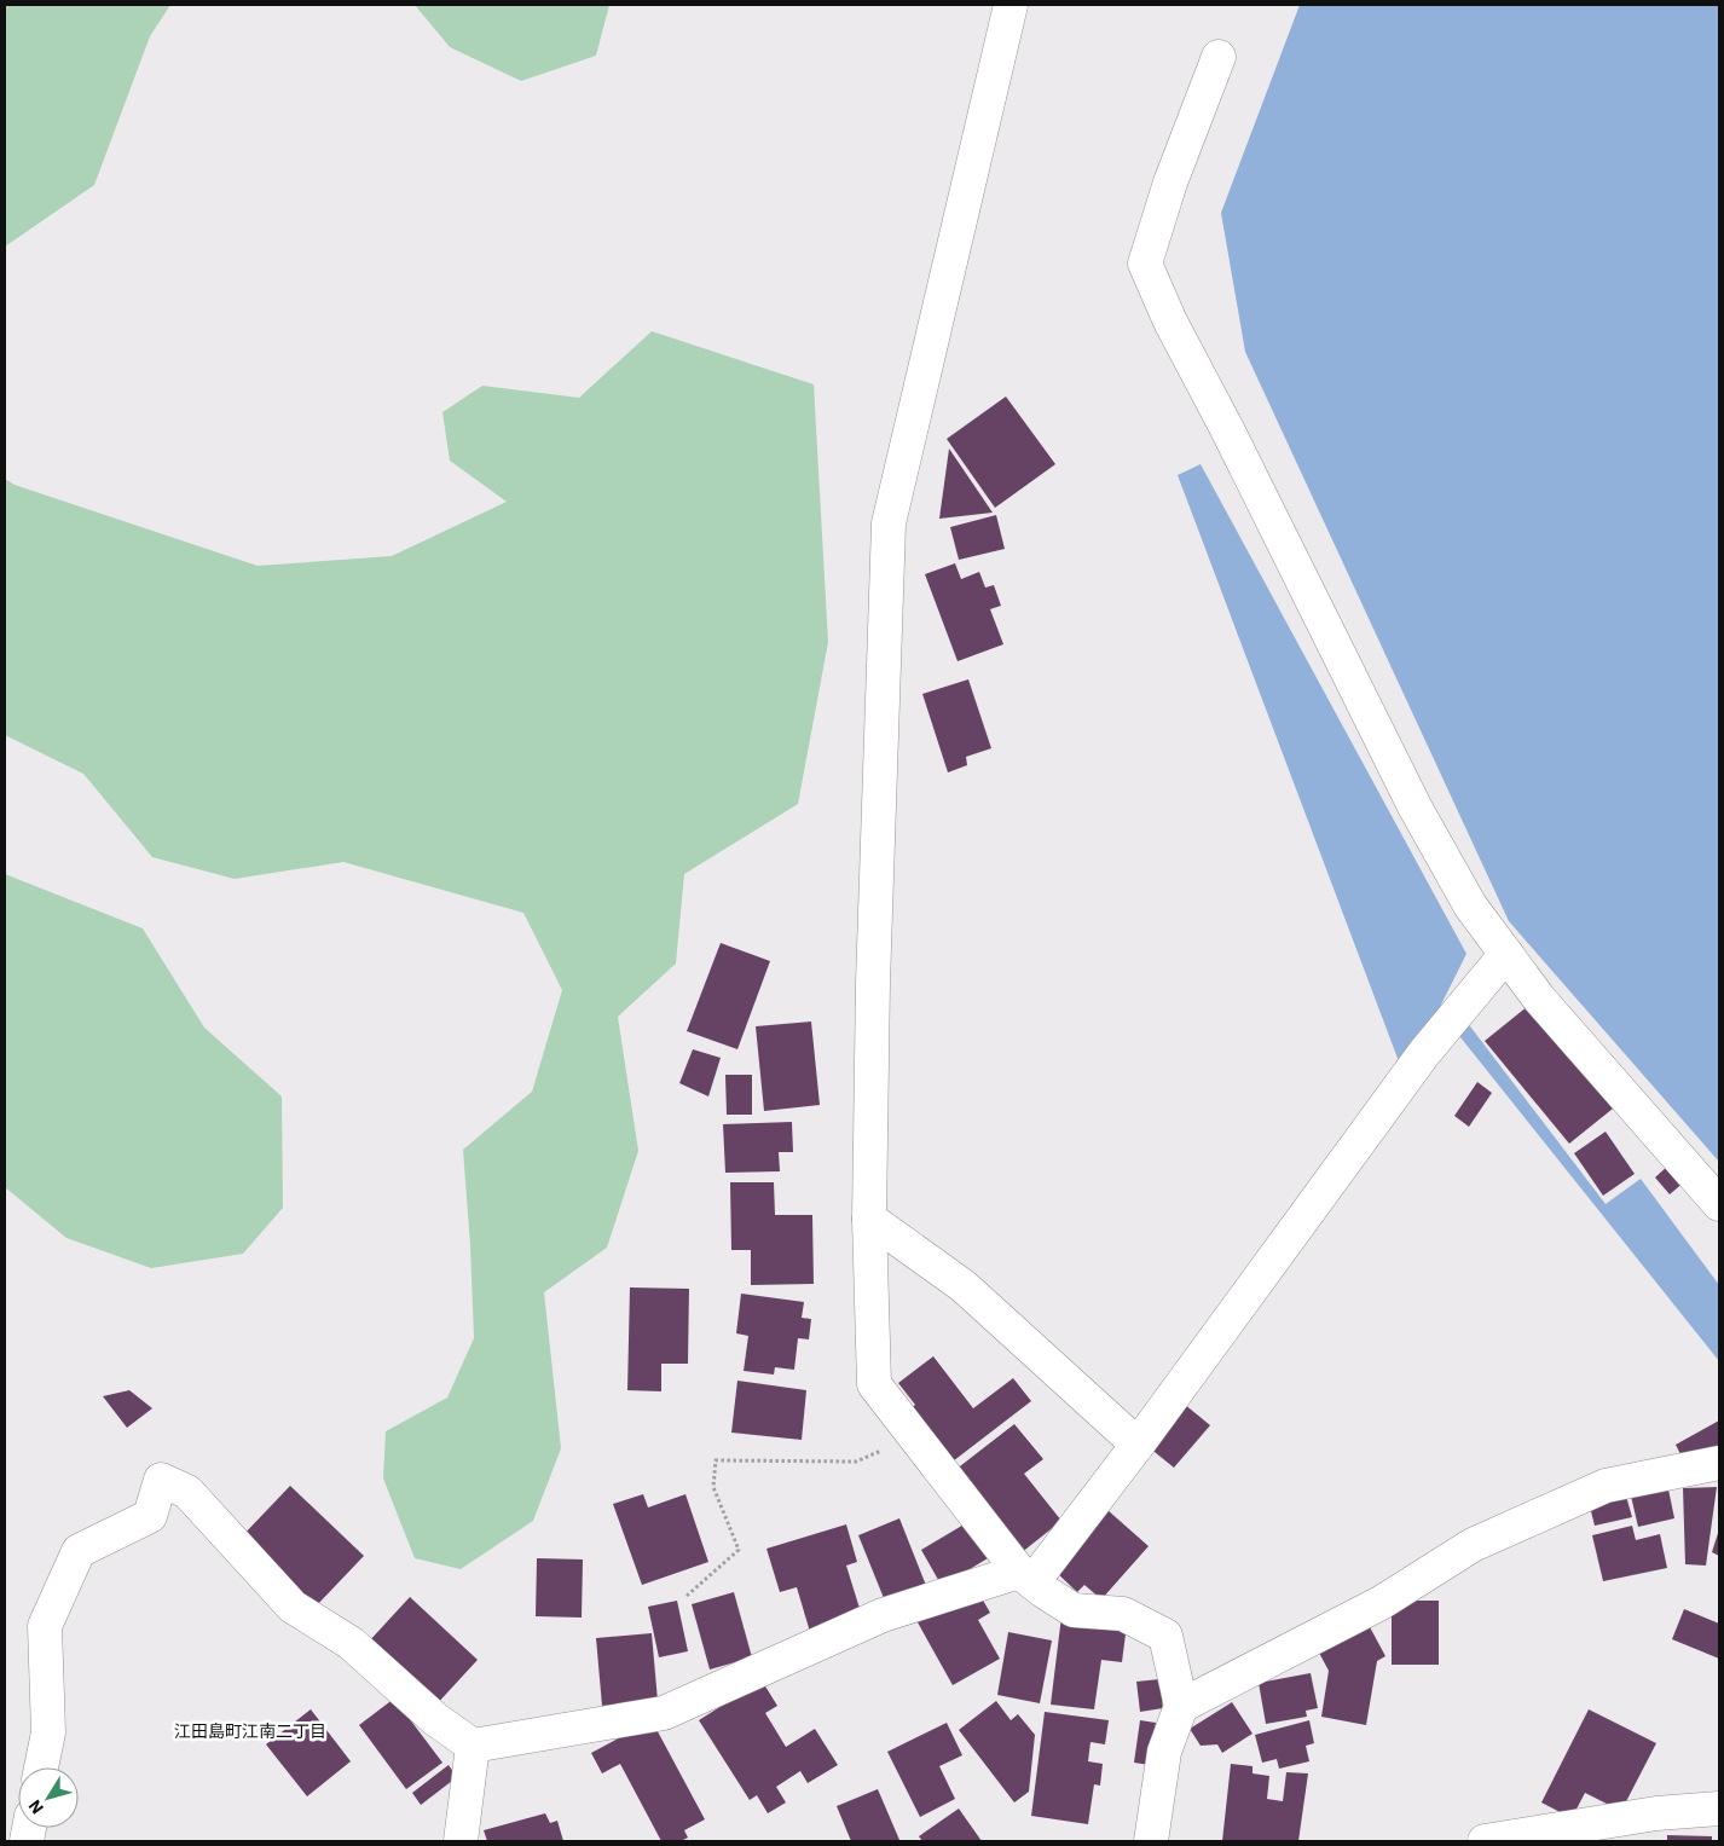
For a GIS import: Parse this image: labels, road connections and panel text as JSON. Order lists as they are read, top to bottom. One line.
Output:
{"districts":["江田島町江南二丁目"],"north":"bottom left"}
